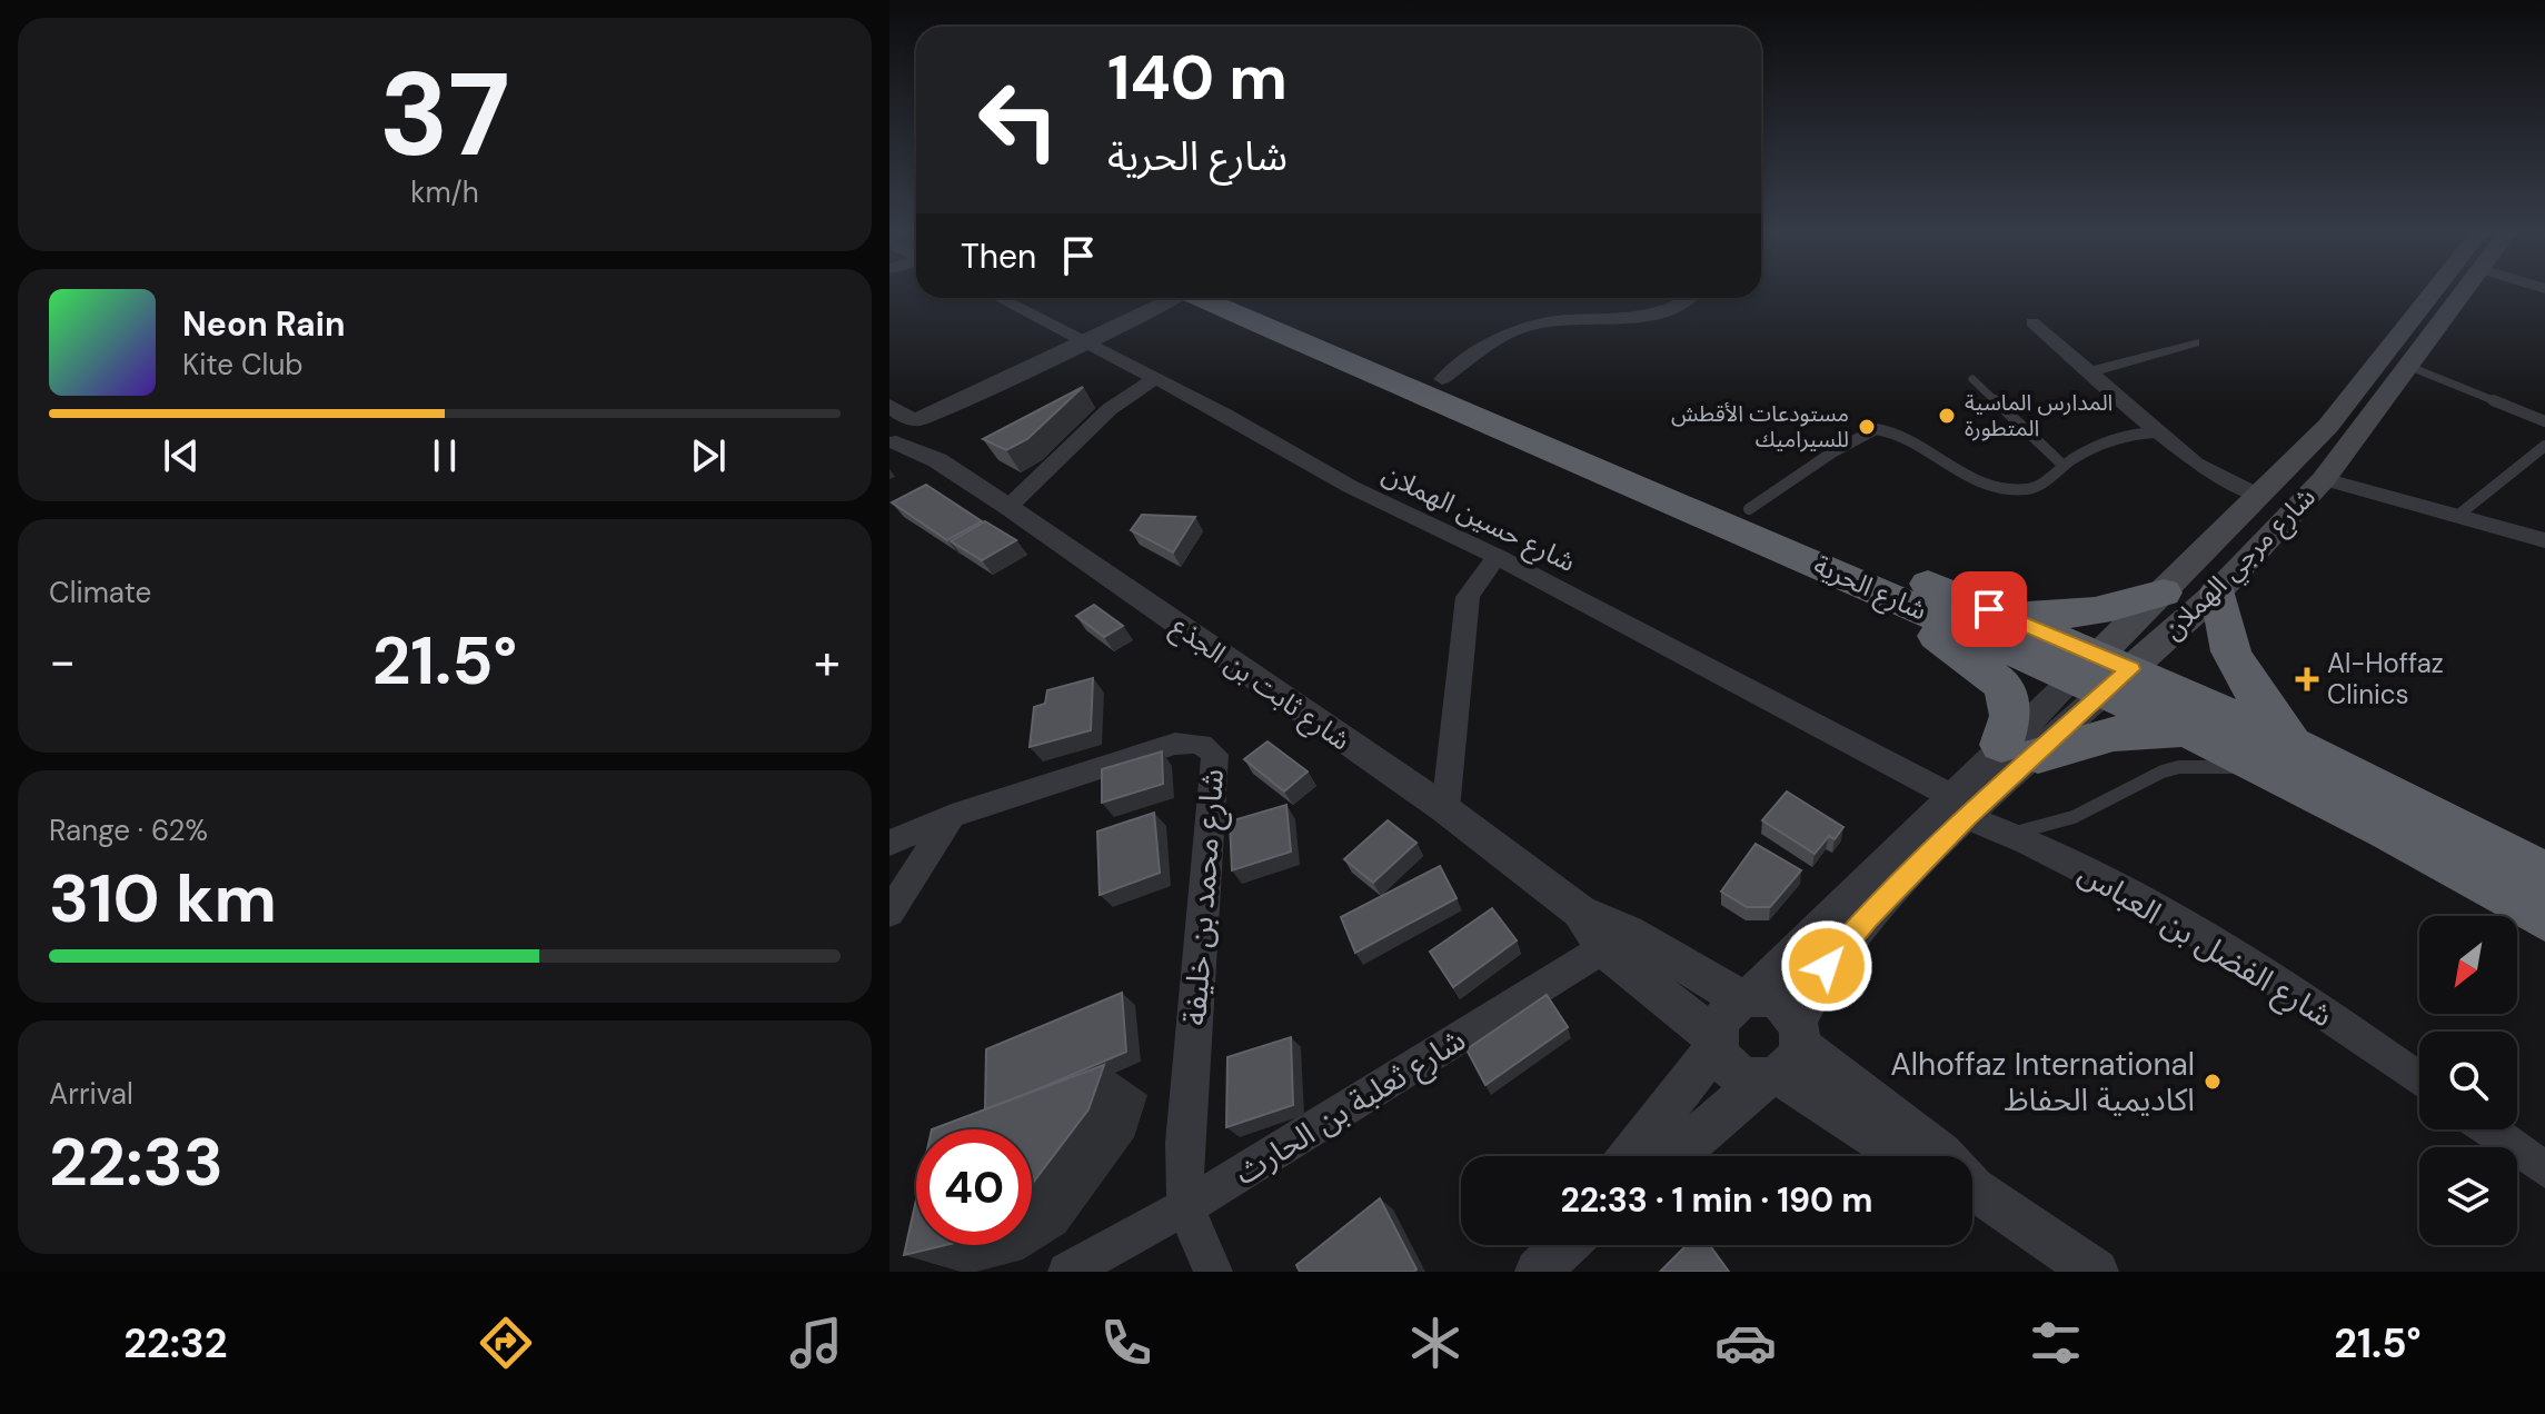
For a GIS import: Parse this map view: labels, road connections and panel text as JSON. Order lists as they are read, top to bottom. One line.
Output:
{"streets":{"highway":["شارع الحرية"],"main road":["شارع مرجي الهملان"],"street":["شارع حسين الهملان","شارع ثابت بن الجذع","شارع محمد بن خليفة","شارع الفضل بن العباس","شارع ثعلبة بن الحارث"]},"crossings":[["شارع حسين الهملان","شارع مرجي الهملان"],["شارع حسين الهملان","شارع الفضل بن العباس"],["شارع مرجي الهملان","شارع الحرية"],["شارع مرجي الهملان","شارع ثابت بن الجذع"],["شارع مرجي الهملان","شارع الفضل بن العباس"],["شارع ثابت بن الجذع","شارع ثعلبة بن الحارث"],["شارع محمد بن خليفة","شارع ثعلبة بن الحارث"]],"places":{"other":["المدارس الماسية المتطورة","مستودعات الأقطش للسيراميك","Alhoffaz International اكاديمية الحفاظ"],"health":["Al-Hoffaz Clinics"]},"north":"bottom left","page":{"tile":[["37","km/h"],"Climate",["Range · 62%","310 km"],["Arrival","22:33"]],"turn":["140 m","شارع الحرية"],"then":"Then","song":["Neon Rain","Kite Club"],"heat":["−","21.5°","+"],"limit":"40","trip":"22:33 · 1 min · 190 m","tabs":["22:32","21.5°"]}}
